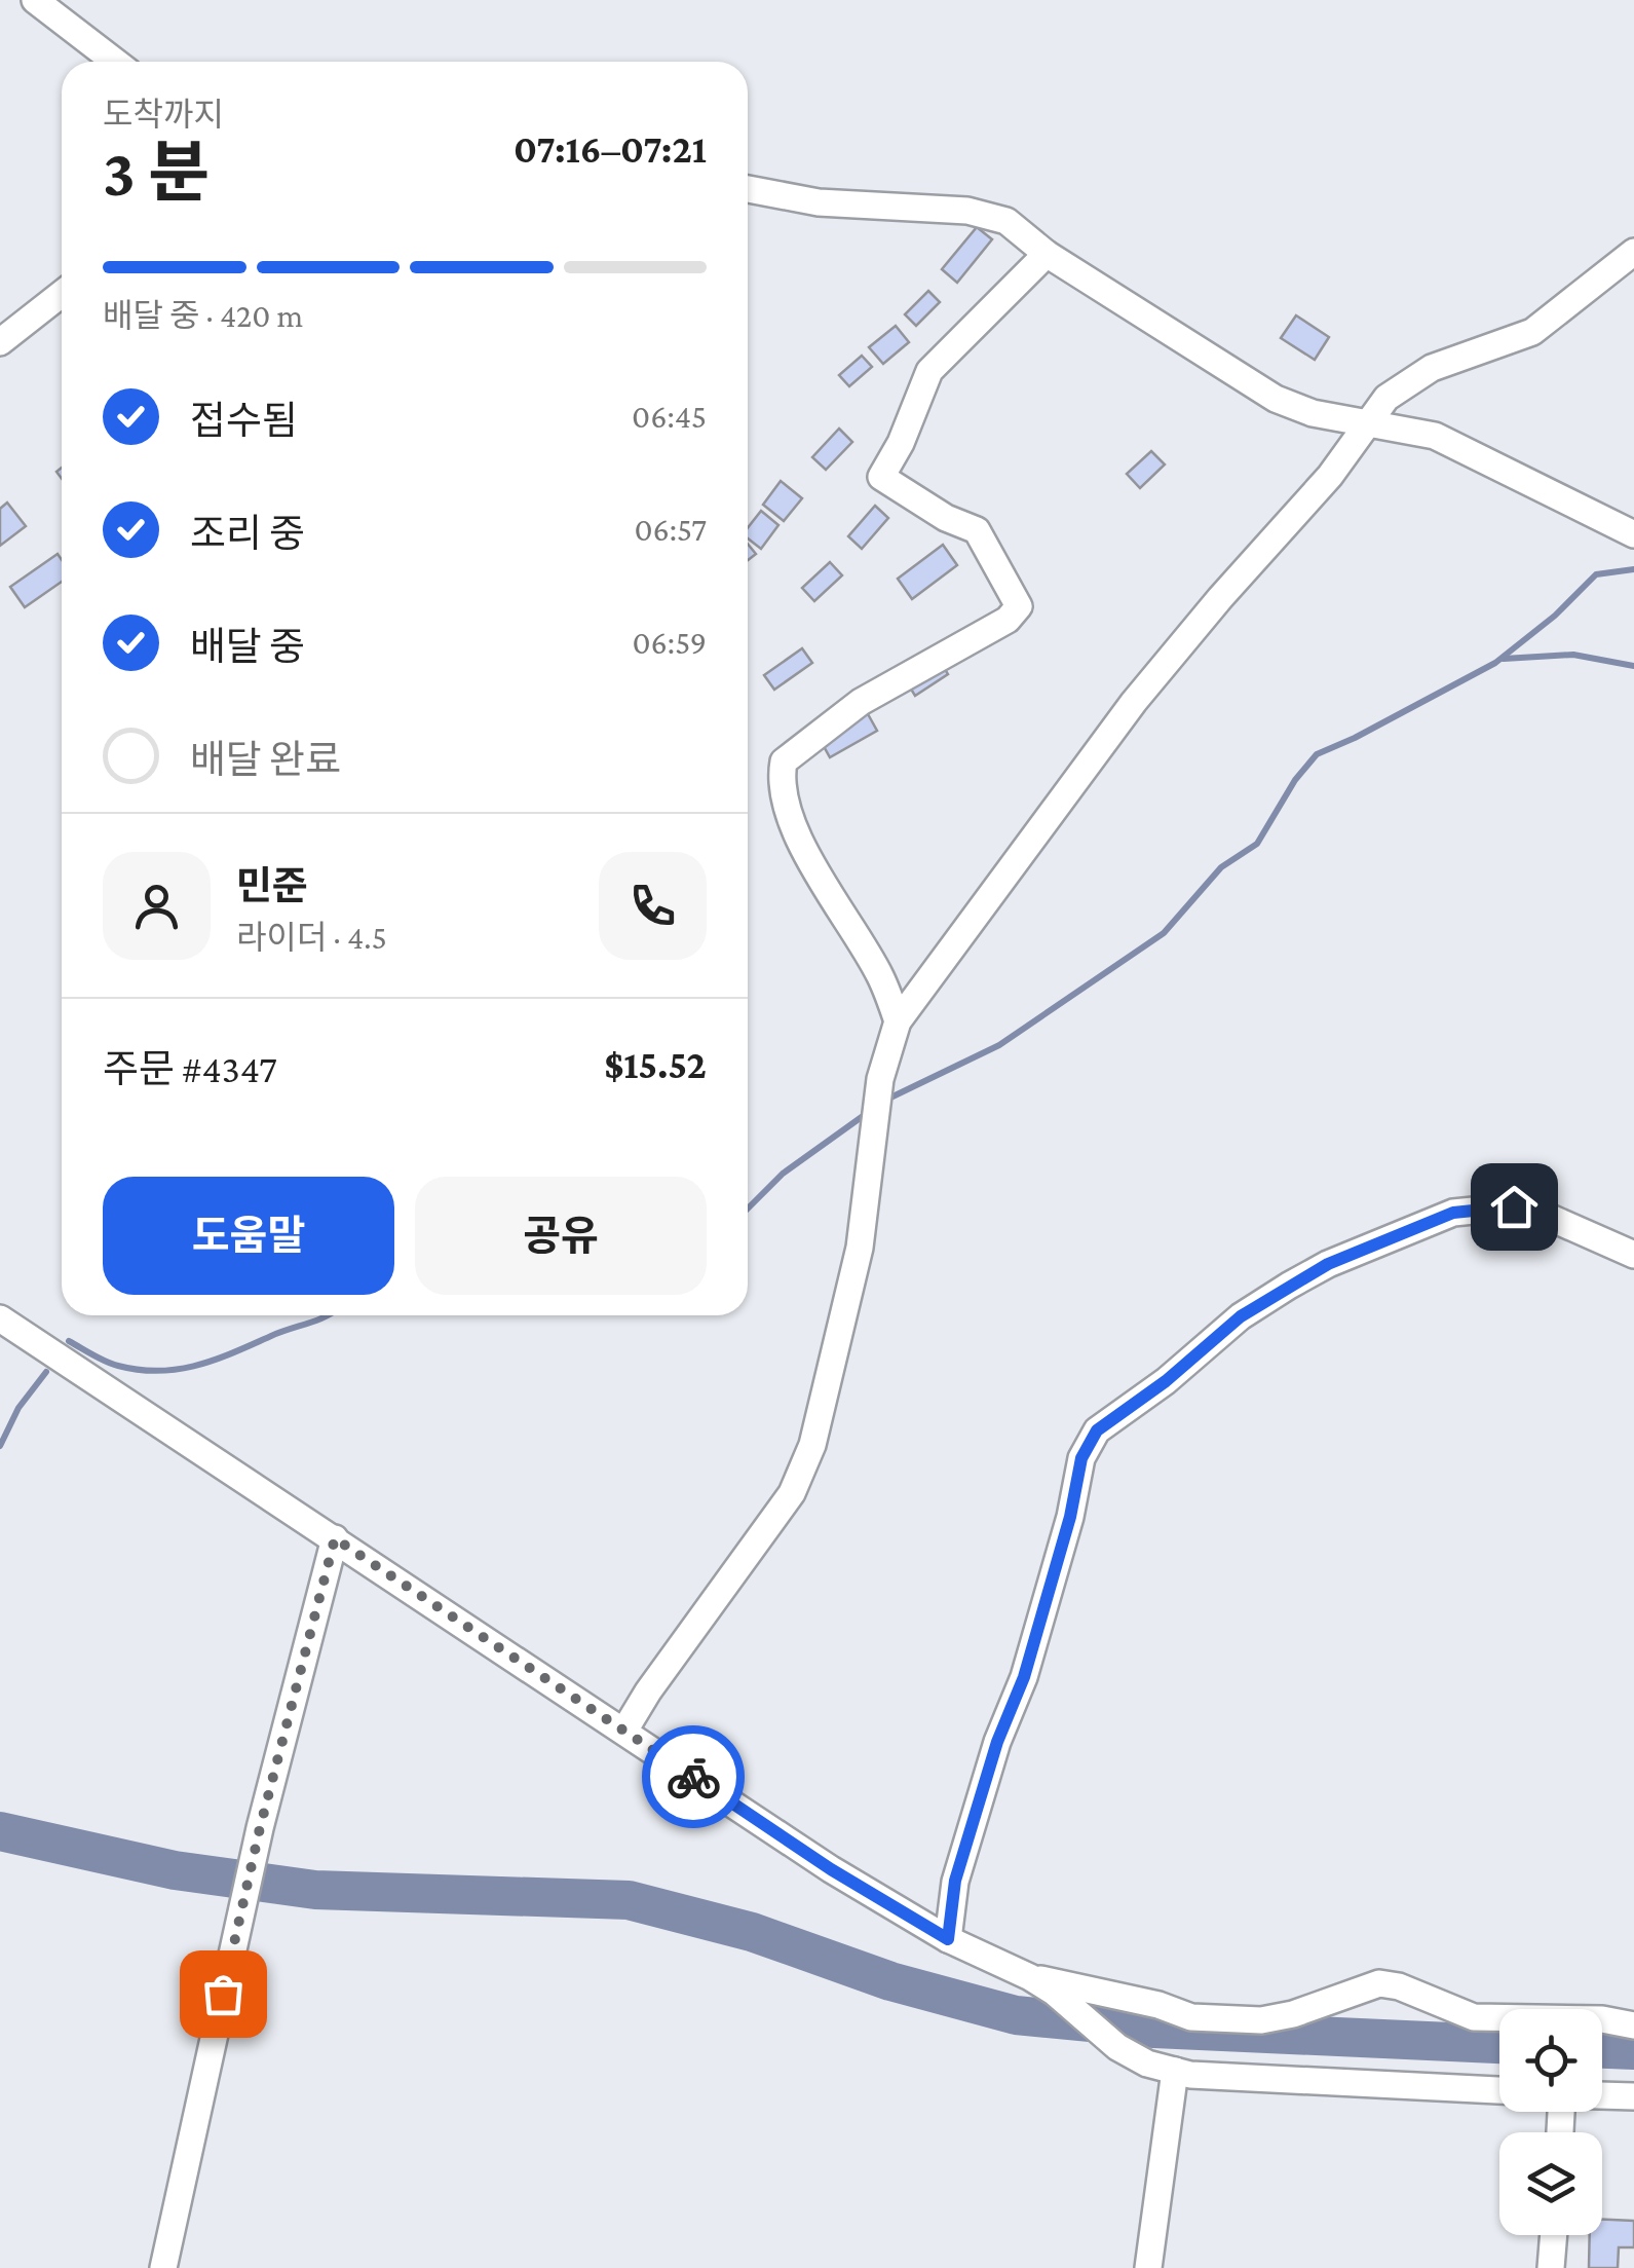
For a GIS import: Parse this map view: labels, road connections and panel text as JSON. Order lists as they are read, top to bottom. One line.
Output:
{"page":{"heading":["3 분","도착까지","07:16–07:21"],"panel":["민준","라이더 · 4.5","주문 #4347","$15.52"],"bar":"배달 중 · 420 m","list":[["접수됨","06:45"],["조리 중","06:57"],["배달 중","06:59"],"배달 완료"],"buttons":["도움말","공유"]}}
